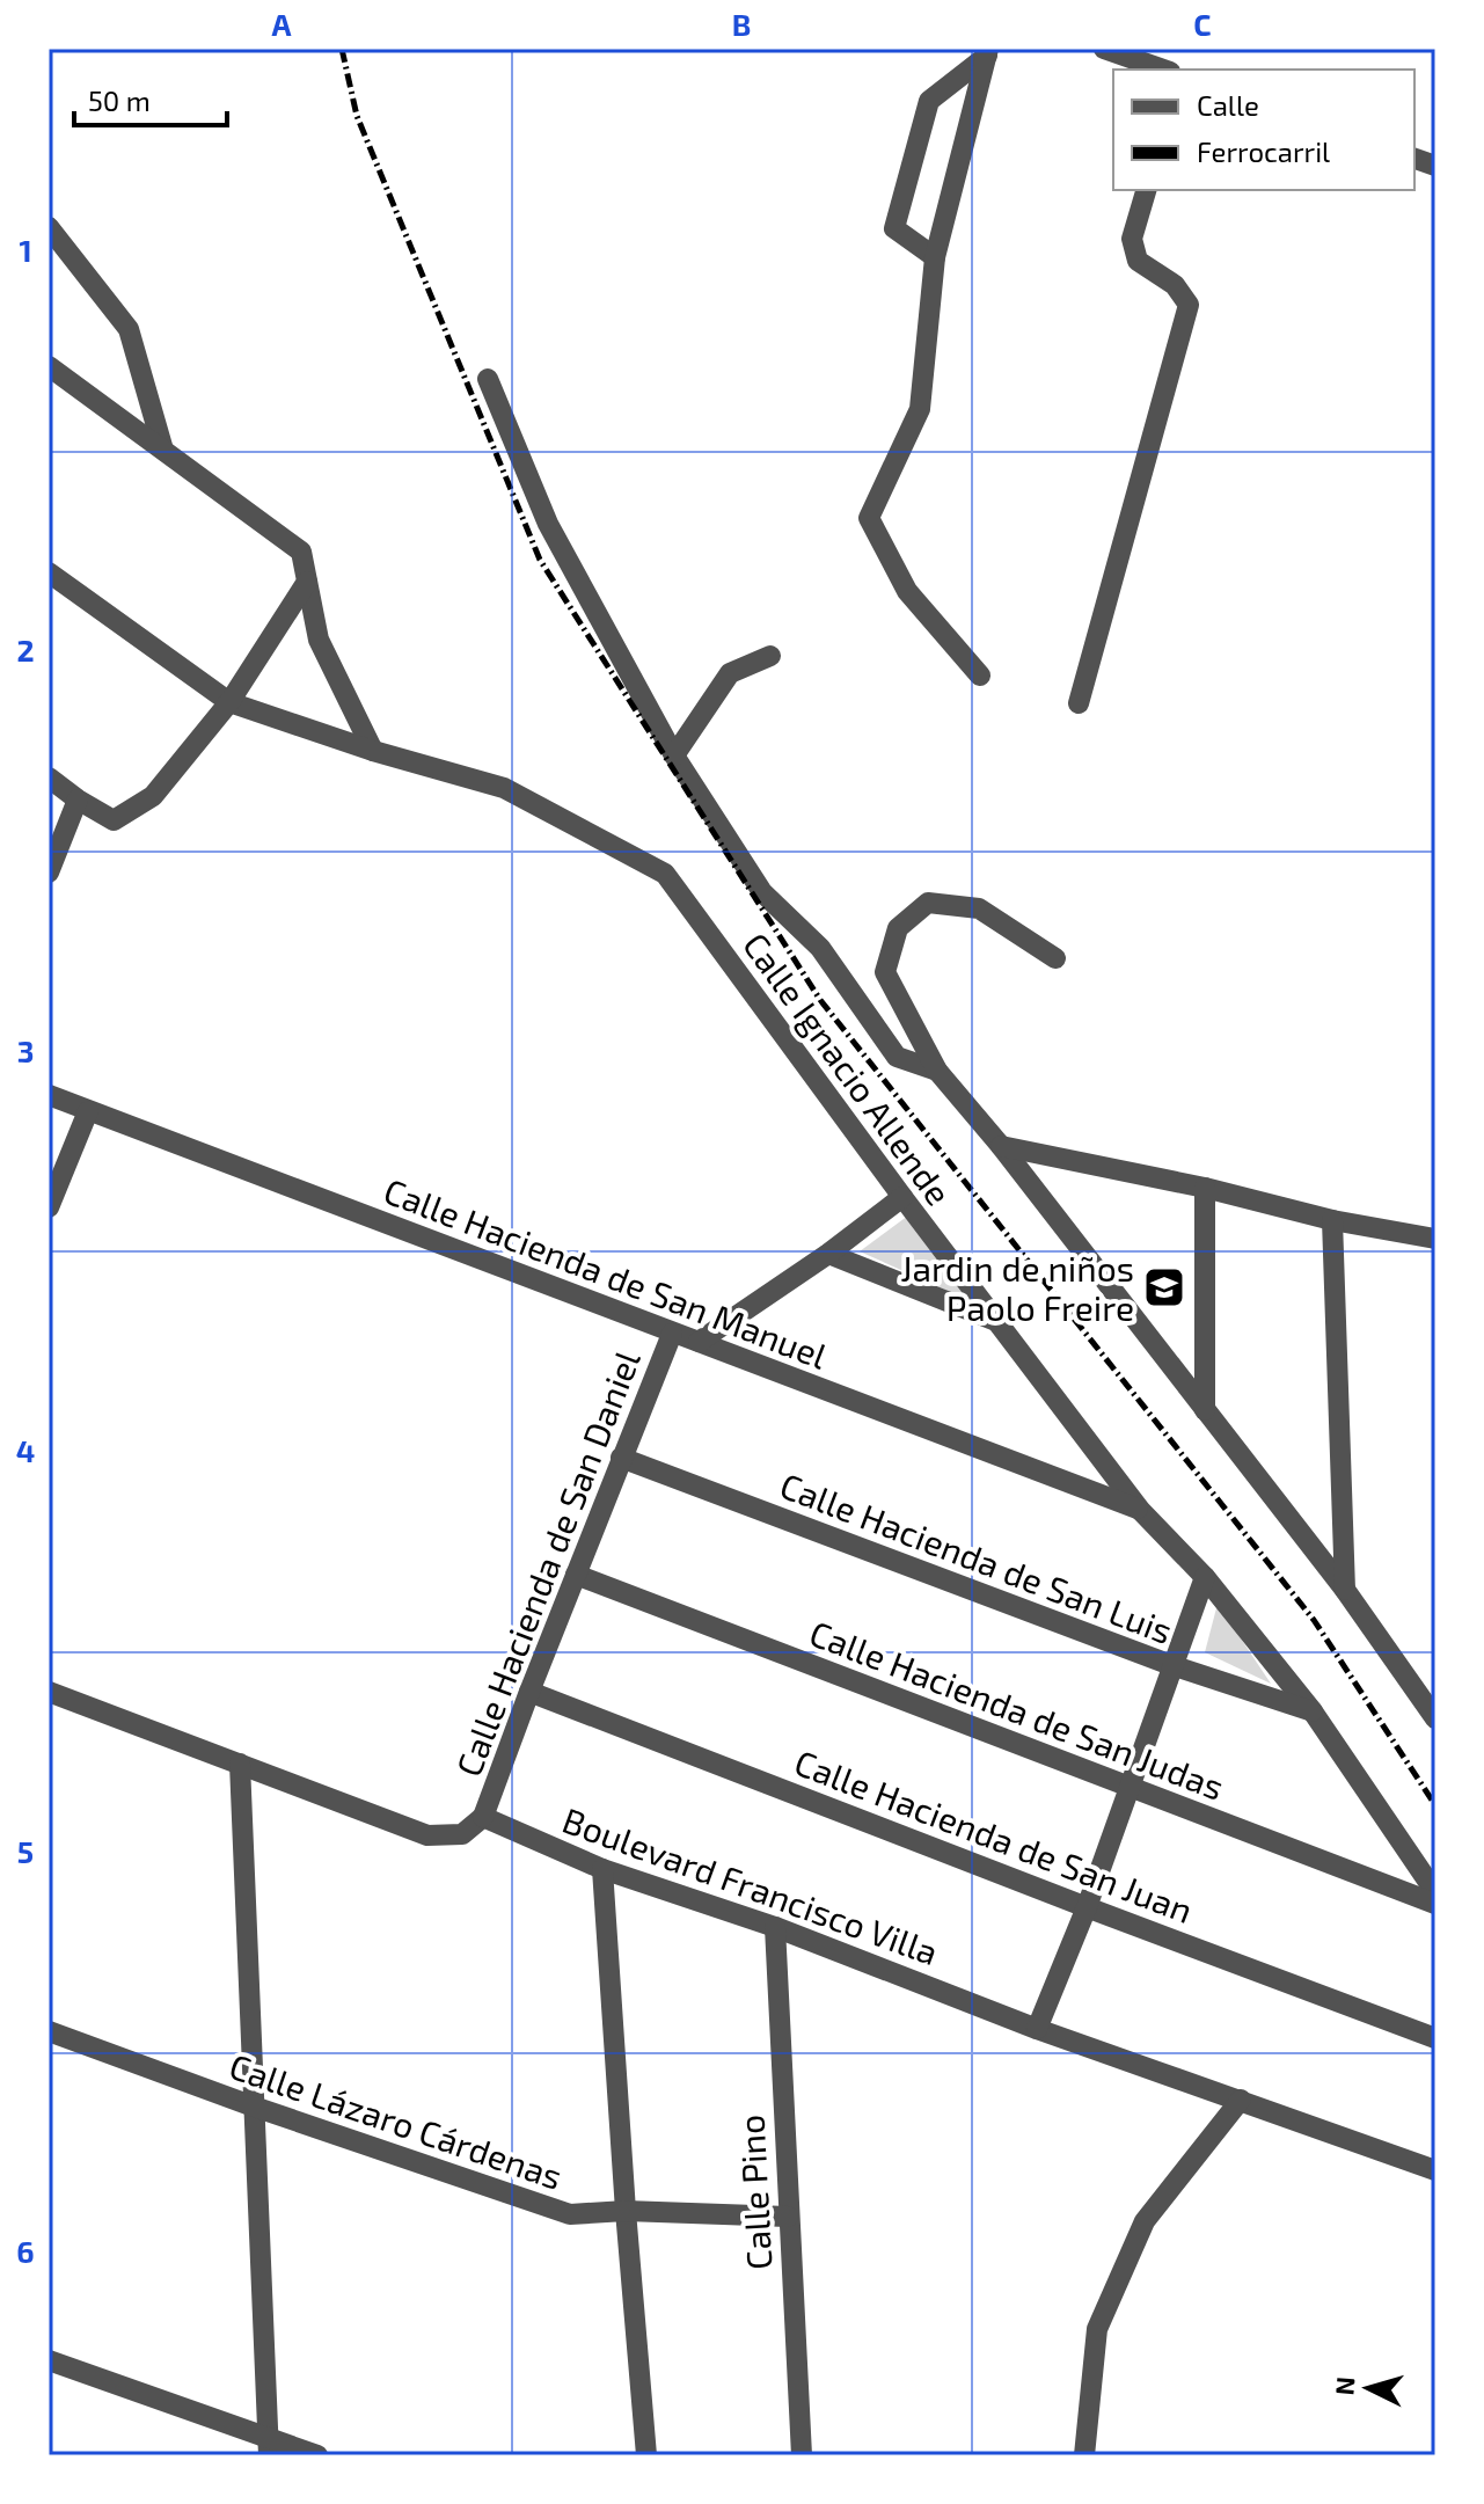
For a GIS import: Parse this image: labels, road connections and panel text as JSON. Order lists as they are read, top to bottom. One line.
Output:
{"streets":{"street":["Calle Ignacio Allende","Calle Hacienda de San Manuel","Calle Hacienda de San Luis","Calle Hacienda de San Daniel","Calle Hacienda de San Judas","Calle Hacienda de San Juan","Boulevard Francisco Villa","Calle Lázaro Cárdenas","Calle Pino"]},"crossings":[["Calle Ignacio Allende","Calle Hacienda de San Manuel"],["Calle Ignacio Allende","Calle Hacienda de San Luis"],["Calle Hacienda de San Manuel","Calle Hacienda de San Daniel"],["Calle Hacienda de San Luis","Calle Hacienda de San Daniel"],["Calle Hacienda de San Daniel","Calle Hacienda de San Judas"],["Calle Hacienda de San Daniel","Calle Hacienda de San Juan"],["Calle Hacienda de San Daniel","Boulevard Francisco Villa"],["Boulevard Francisco Villa","Calle Pino"],["Calle Lázaro Cárdenas","Calle Pino"]],"places":{"school or university":["Jardin de niños Paolo Freire"]},"legend":["Calle","Ferrocarril"],"scale_bar":"50 m","north":"left","grid":{"columns":["A","B","C"],"rows":["1","2","3","4","5","6"]}}
